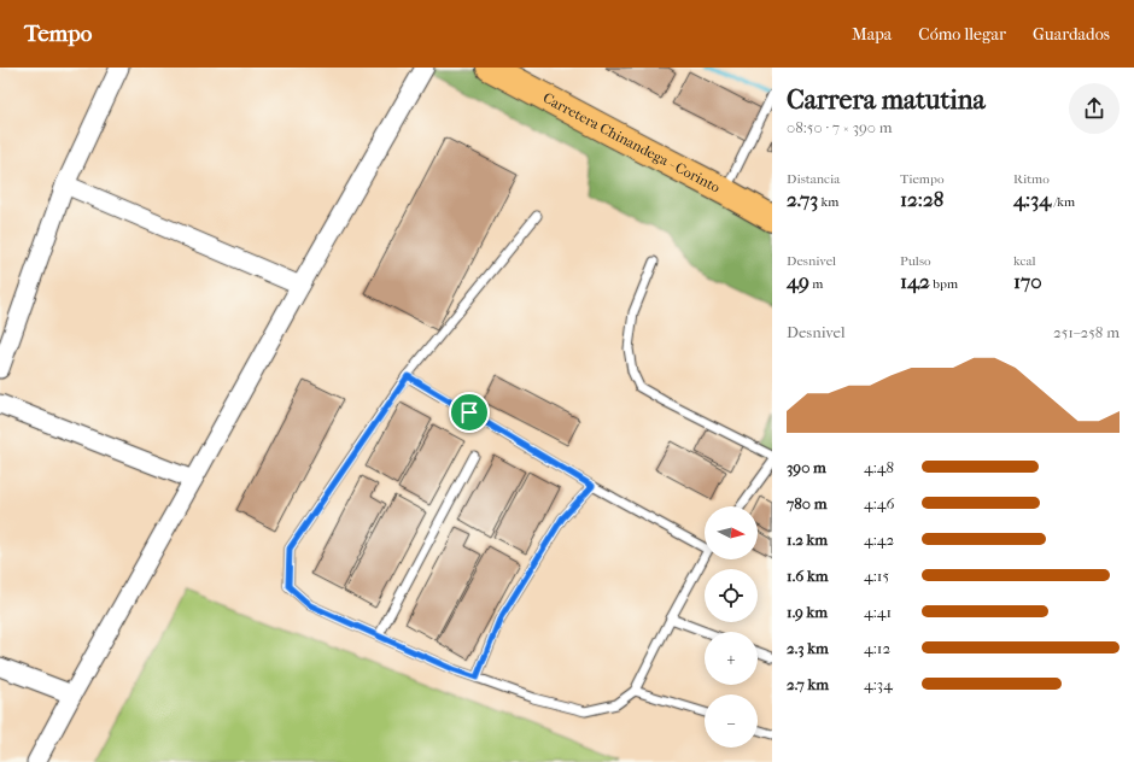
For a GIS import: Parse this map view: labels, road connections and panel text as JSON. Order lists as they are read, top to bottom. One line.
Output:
{"streets":{"highway":["Carretera Chinandega - Corinto"]},"north":"right","page":{"header":"Tempo","nav":["Mapa","Cómo llegar","Guardados"],"heading":["Carrera matutina","08:50 · 7 × 390 m"],"stats":[["Distancia","2.73 km"],["Tiempo","12:28"],["Ritmo","4:34 /km"],["Desnivel","49 m"],["Pulso","142 bpm"],["kcal","170"]],"chart":["Desnivel","251–258 m"],"list":[{"name":"390 m","note":"4:48"},{"name":"780 m","note":"4:46"},{"name":"1.2 km","note":"4:42"},{"name":"1.6 km","note":"4:15"},{"name":"1.9 km","note":"4:41"},{"name":"2.3 km","note":"4:12"},{"name":"2.7 km","note":"4:34"}],"map_buttons":["+","−"]}}
